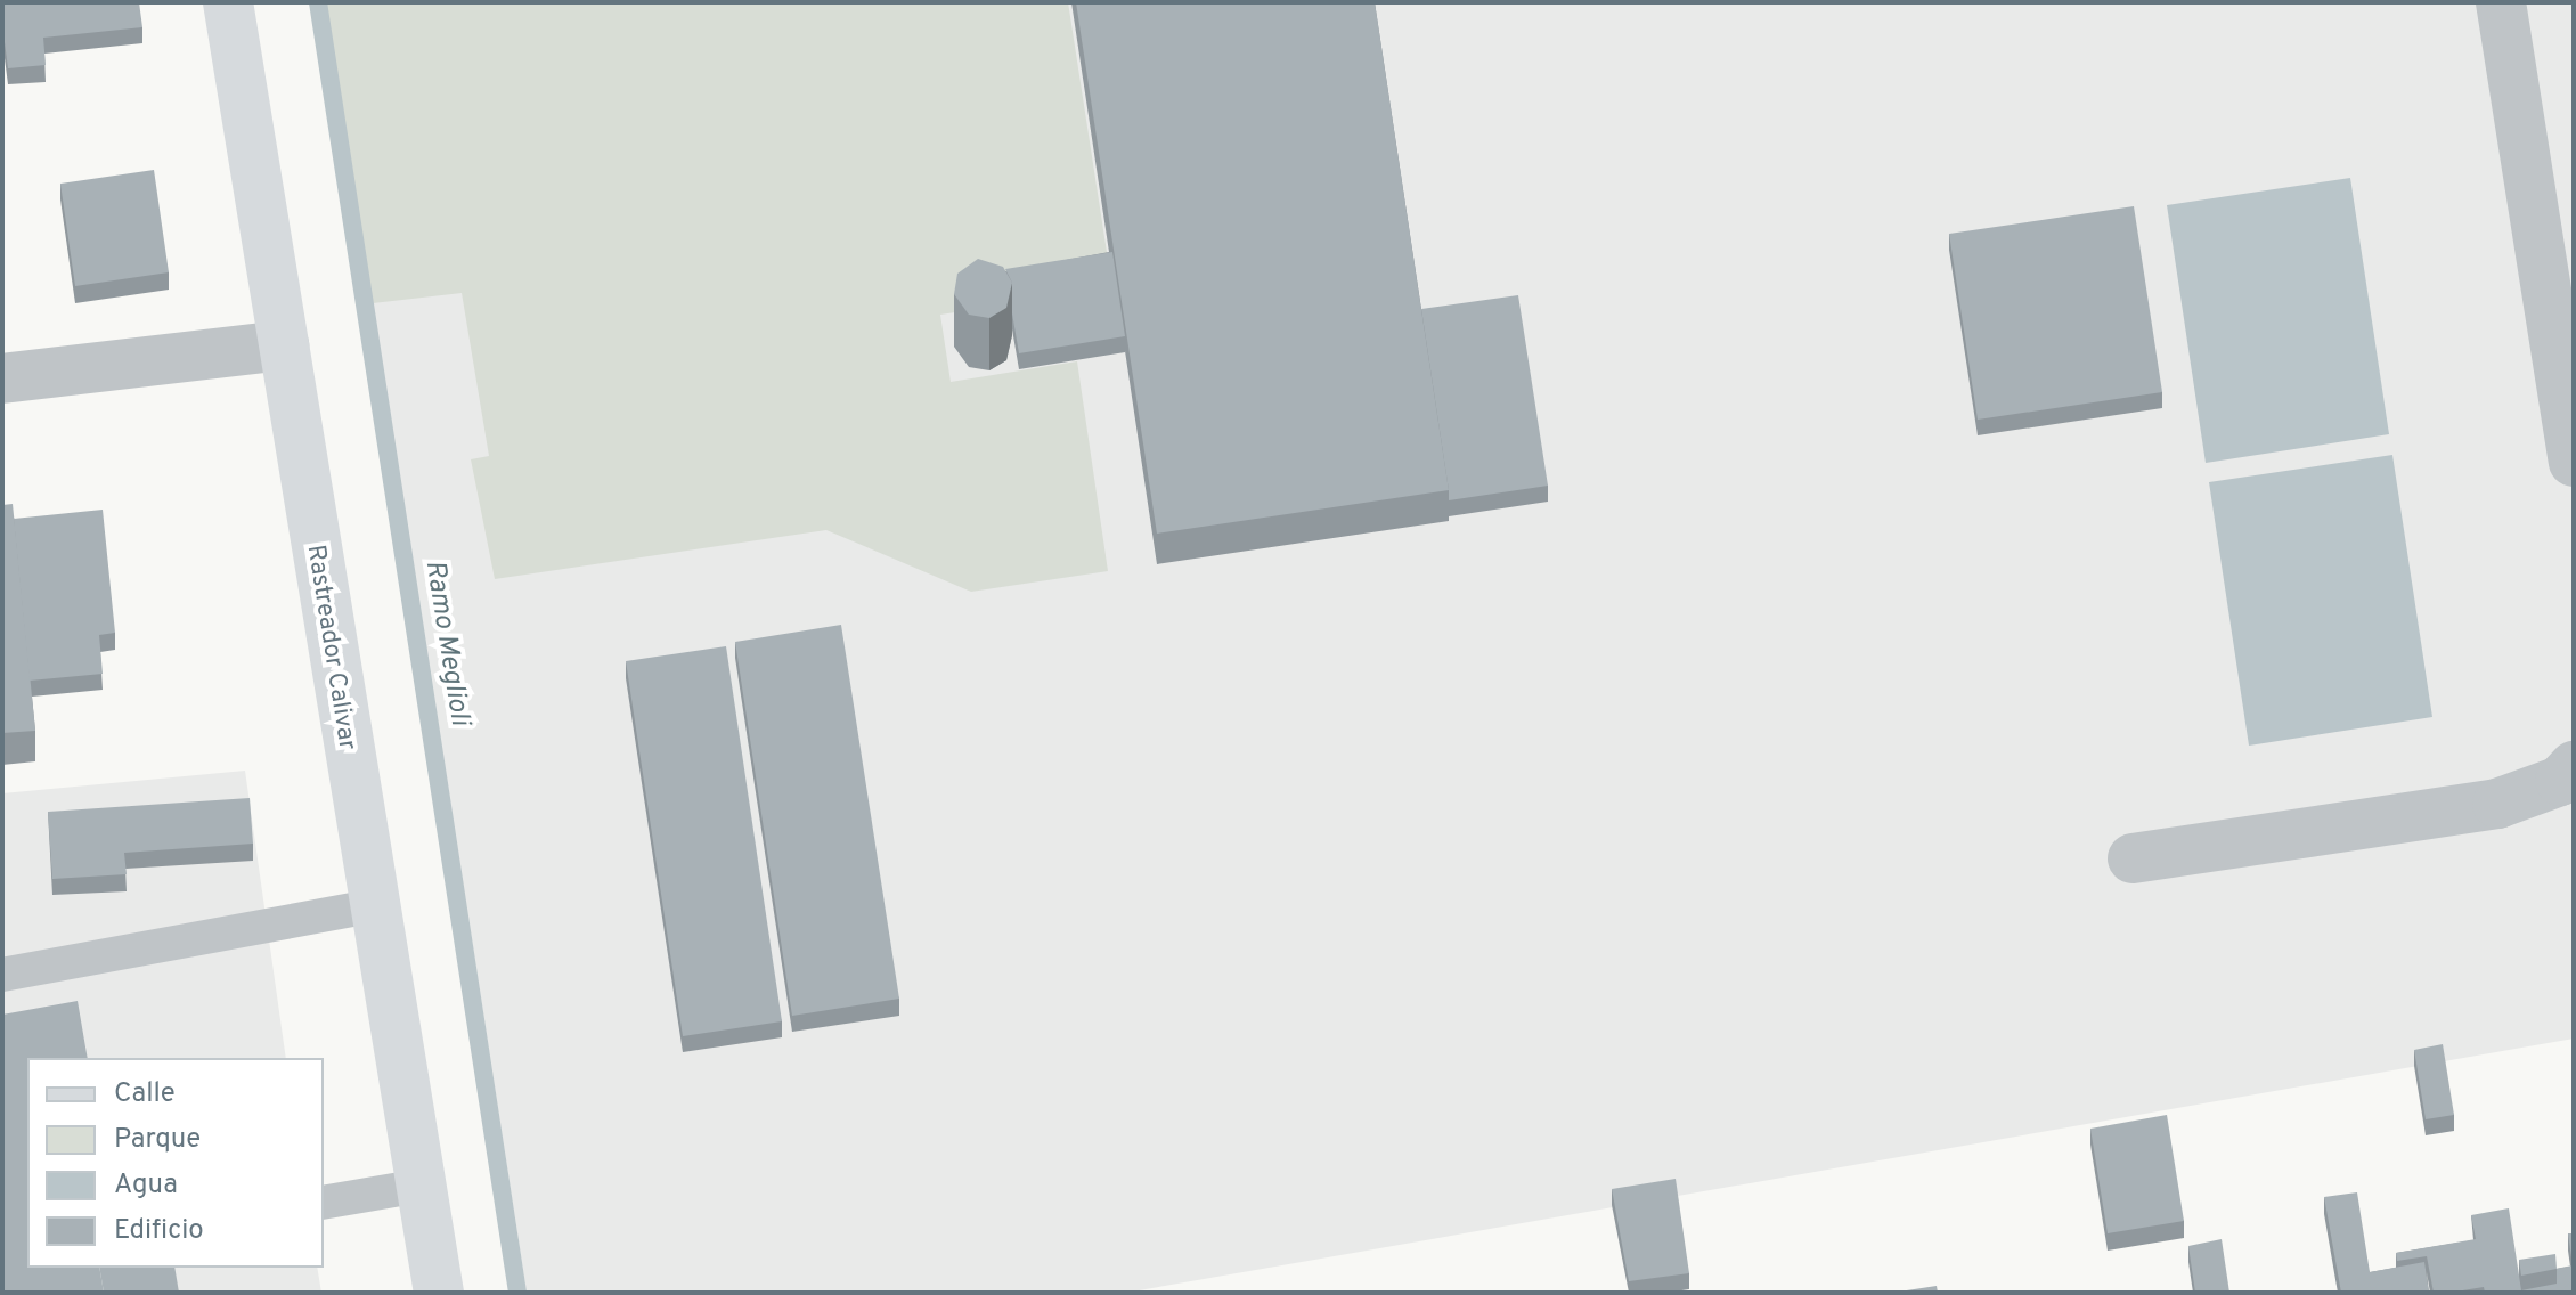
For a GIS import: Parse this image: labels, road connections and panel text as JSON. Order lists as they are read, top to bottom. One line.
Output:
{"streets":{"main road":["Rastreador Calivar"]},"water":["Ramo Meglioli"],"legend":["Calle","Parque","Agua","Edificio"]}
